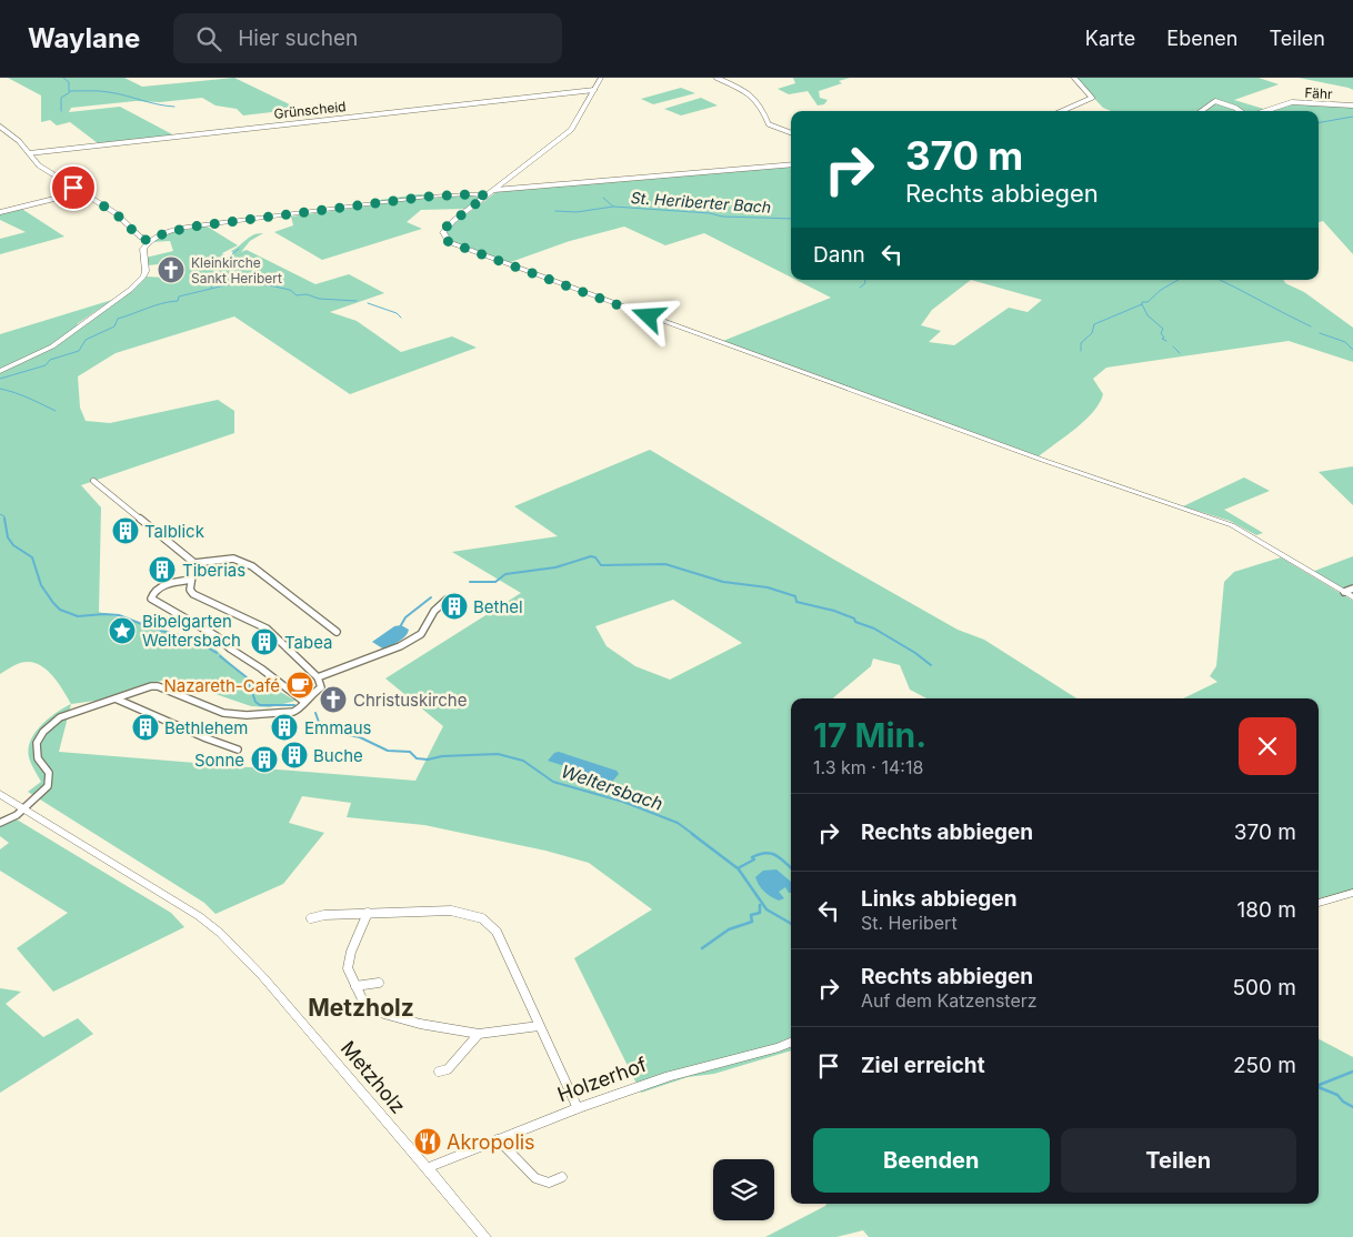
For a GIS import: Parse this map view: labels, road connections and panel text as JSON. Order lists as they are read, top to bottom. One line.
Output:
{"streets":{"street":["Fähr","Grünscheid","Metzholz","Holzerhof"]},"crossings":[["Metzholz","Holzerhof"]],"districts":["Metzholz"],"water":["St. Heriberter Bach","Weltersbach"],"places":{"church":["Kleinkirche Sankt Heribert","Christuskirche"],"building":["Talblick","Tiberias","Bethel","Tabea","Bethlehem","Emmaus","Buche","Sonne"],"place":["Bibelgarten Weltersbach"],"cafe":["Nazareth-Café"],"restaurant":["Akropolis"]},"page":{"header":"Waylane","search":"Hier suchen","nav":["Karte","Ebenen","Teilen"],"turn":["370 m","Rechts abbiegen"],"then":"Dann","heading":["17 Min.","1.3 km · 14:18"],"list":[{"name":"Rechts abbiegen","value":"370 m"},{"name":"Links abbiegen","note":"St. Heribert","value":"180 m"},{"name":"Rechts abbiegen","note":"Auf dem Katzensterz","value":"500 m"},{"name":"Ziel erreicht","value":"250 m"}],"buttons":["Beenden","Teilen"]}}
